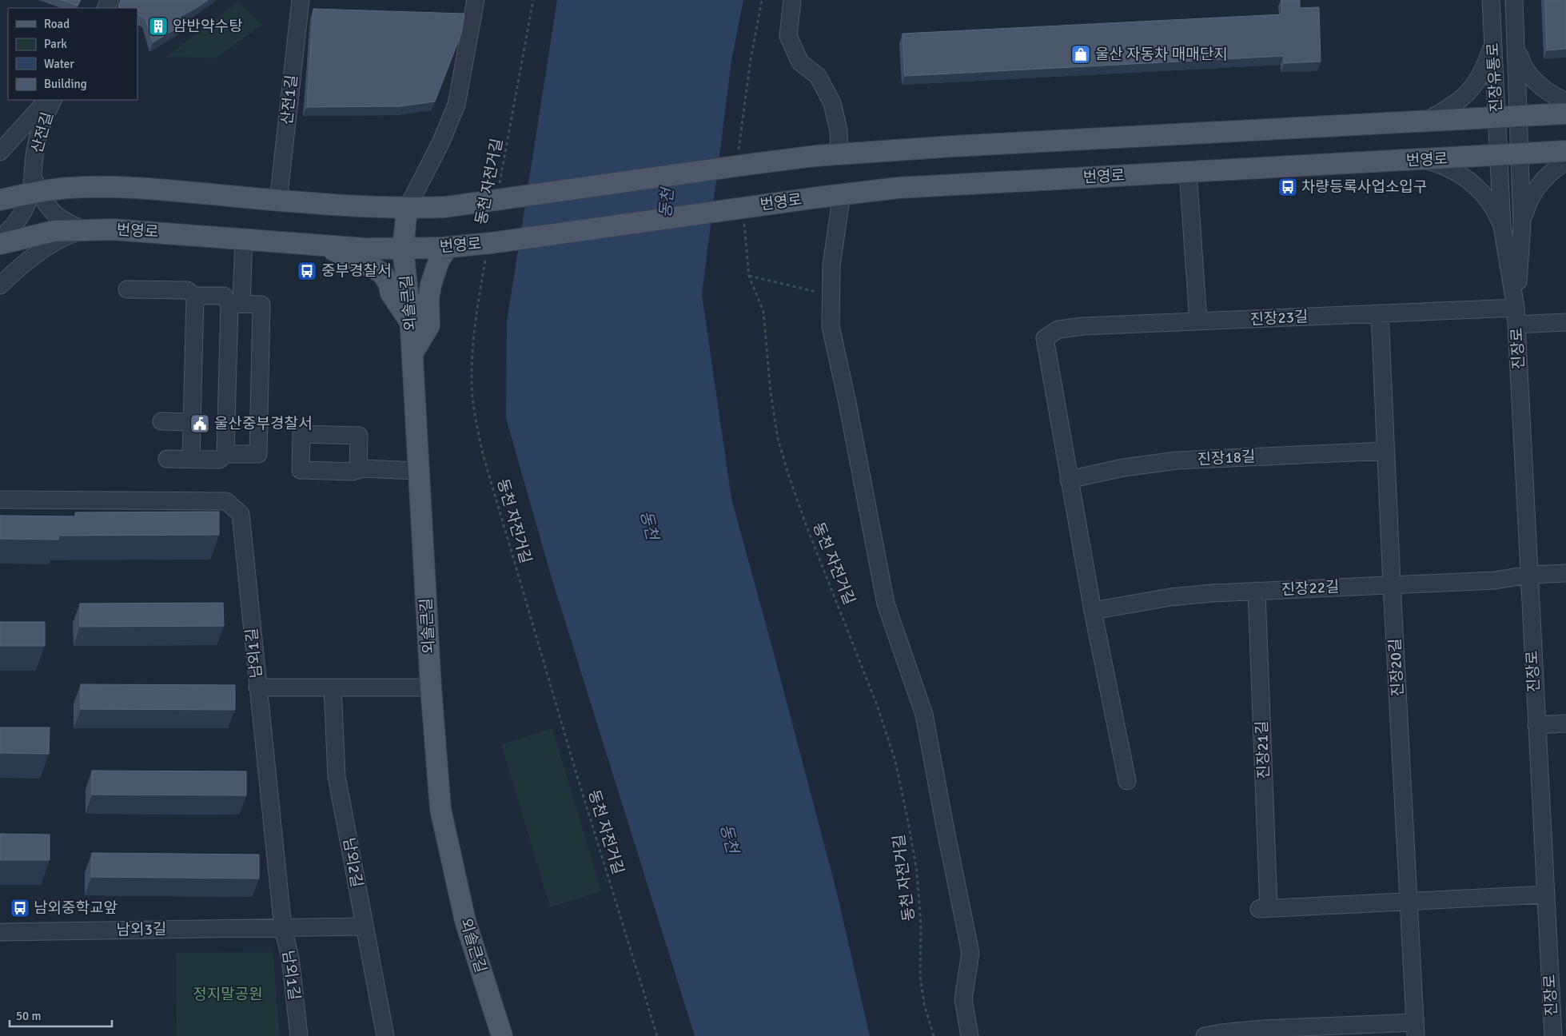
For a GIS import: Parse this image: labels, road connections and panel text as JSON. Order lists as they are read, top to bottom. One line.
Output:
{"streets":{"main road":["번영로","외솔큰길"],"street":["진장유통로","산전1길","산전길","진장23길","진장로","진장18길","진장22길","남외1길","진장20길","진장21길","남외2길","남외3길"],"path":["동천 자전거길"]},"crossings":[["진장유통로","번영로"],["진장유통로","진장로"],["산전길","번영로"],["번영로","외솔큰길"],["번영로","진장로"],["진장23길","진장로"],["진장23길","진장18길"],["진장23길","진장20길"],["진장로","진장22길"],["진장로","진장21길"],["진장18길","진장20길"],["진장22길","진장20길"],["진장22길","진장21길"],["남외1길","남외3길"],["진장20길","진장21길"],["남외2길","남외3길"]],"water":["동천"],"parks":["정지말공원"],"places":{"building":["암반약수탕"],"shop":["울산 자동차 매매단지"],"bus stop":["차량등록사업소입구","중부경찰서","남외중학교앞"],"public building":["울산중부경찰서"]},"legend":["Road","Park","Water","Building"],"scale_bar":"50 m"}
